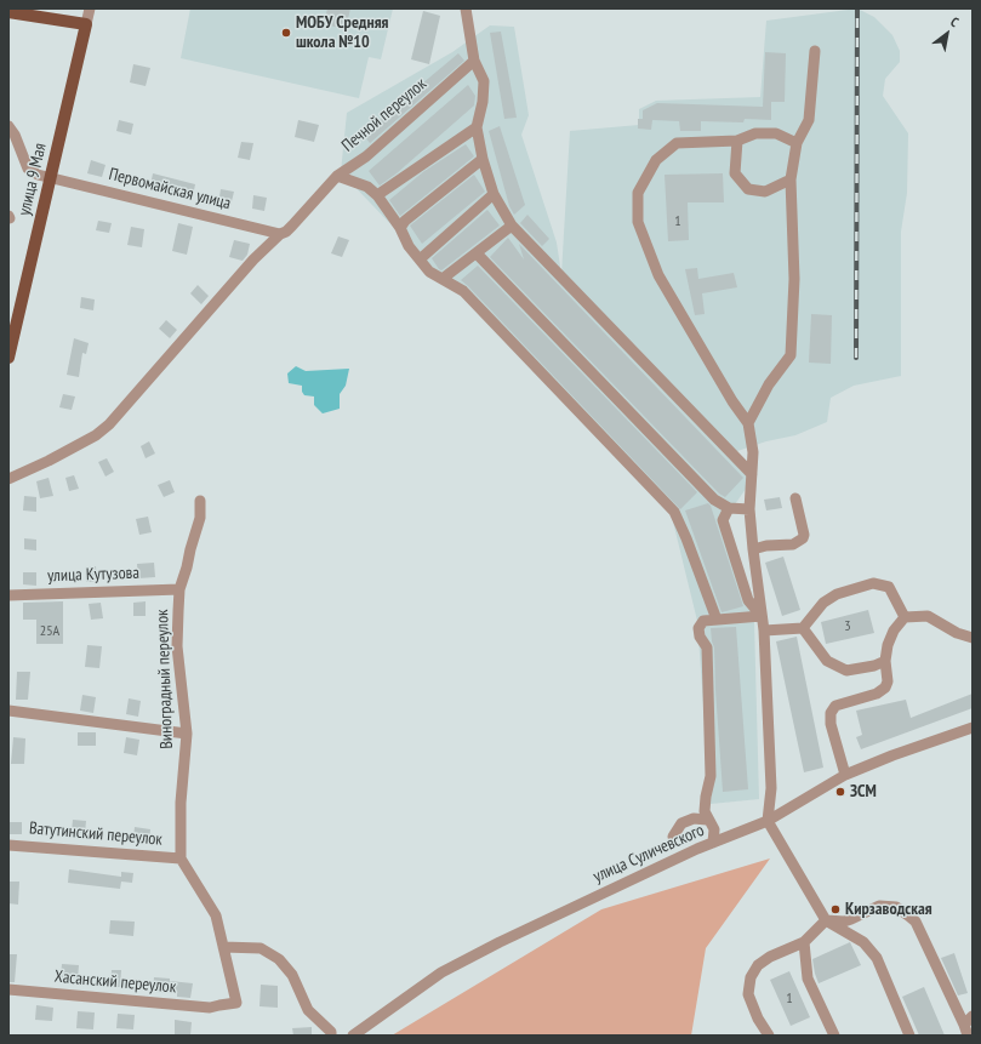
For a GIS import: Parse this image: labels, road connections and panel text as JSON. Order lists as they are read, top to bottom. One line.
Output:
{"streets":{"main road":["улица 9 Мая"],"street":["Печной переулок","Первомайская улица","улица Кутузова","Виноградный переулок","Ватутинский переулок","улица Суличевского","Хасанский переулок"]},"crossings":[["Печной переулок","Первомайская улица"],["улица 9 Мая","Первомайская улица"],["улица Кутузова","Виноградный переулок"],["Виноградный переулок","Ватутинский переулок"]],"places":["МОБУ Средняя школа №10","ЗСМ","Кирзаводская"],"house_numbers":["1","3","25А","1"],"north":"top right"}
